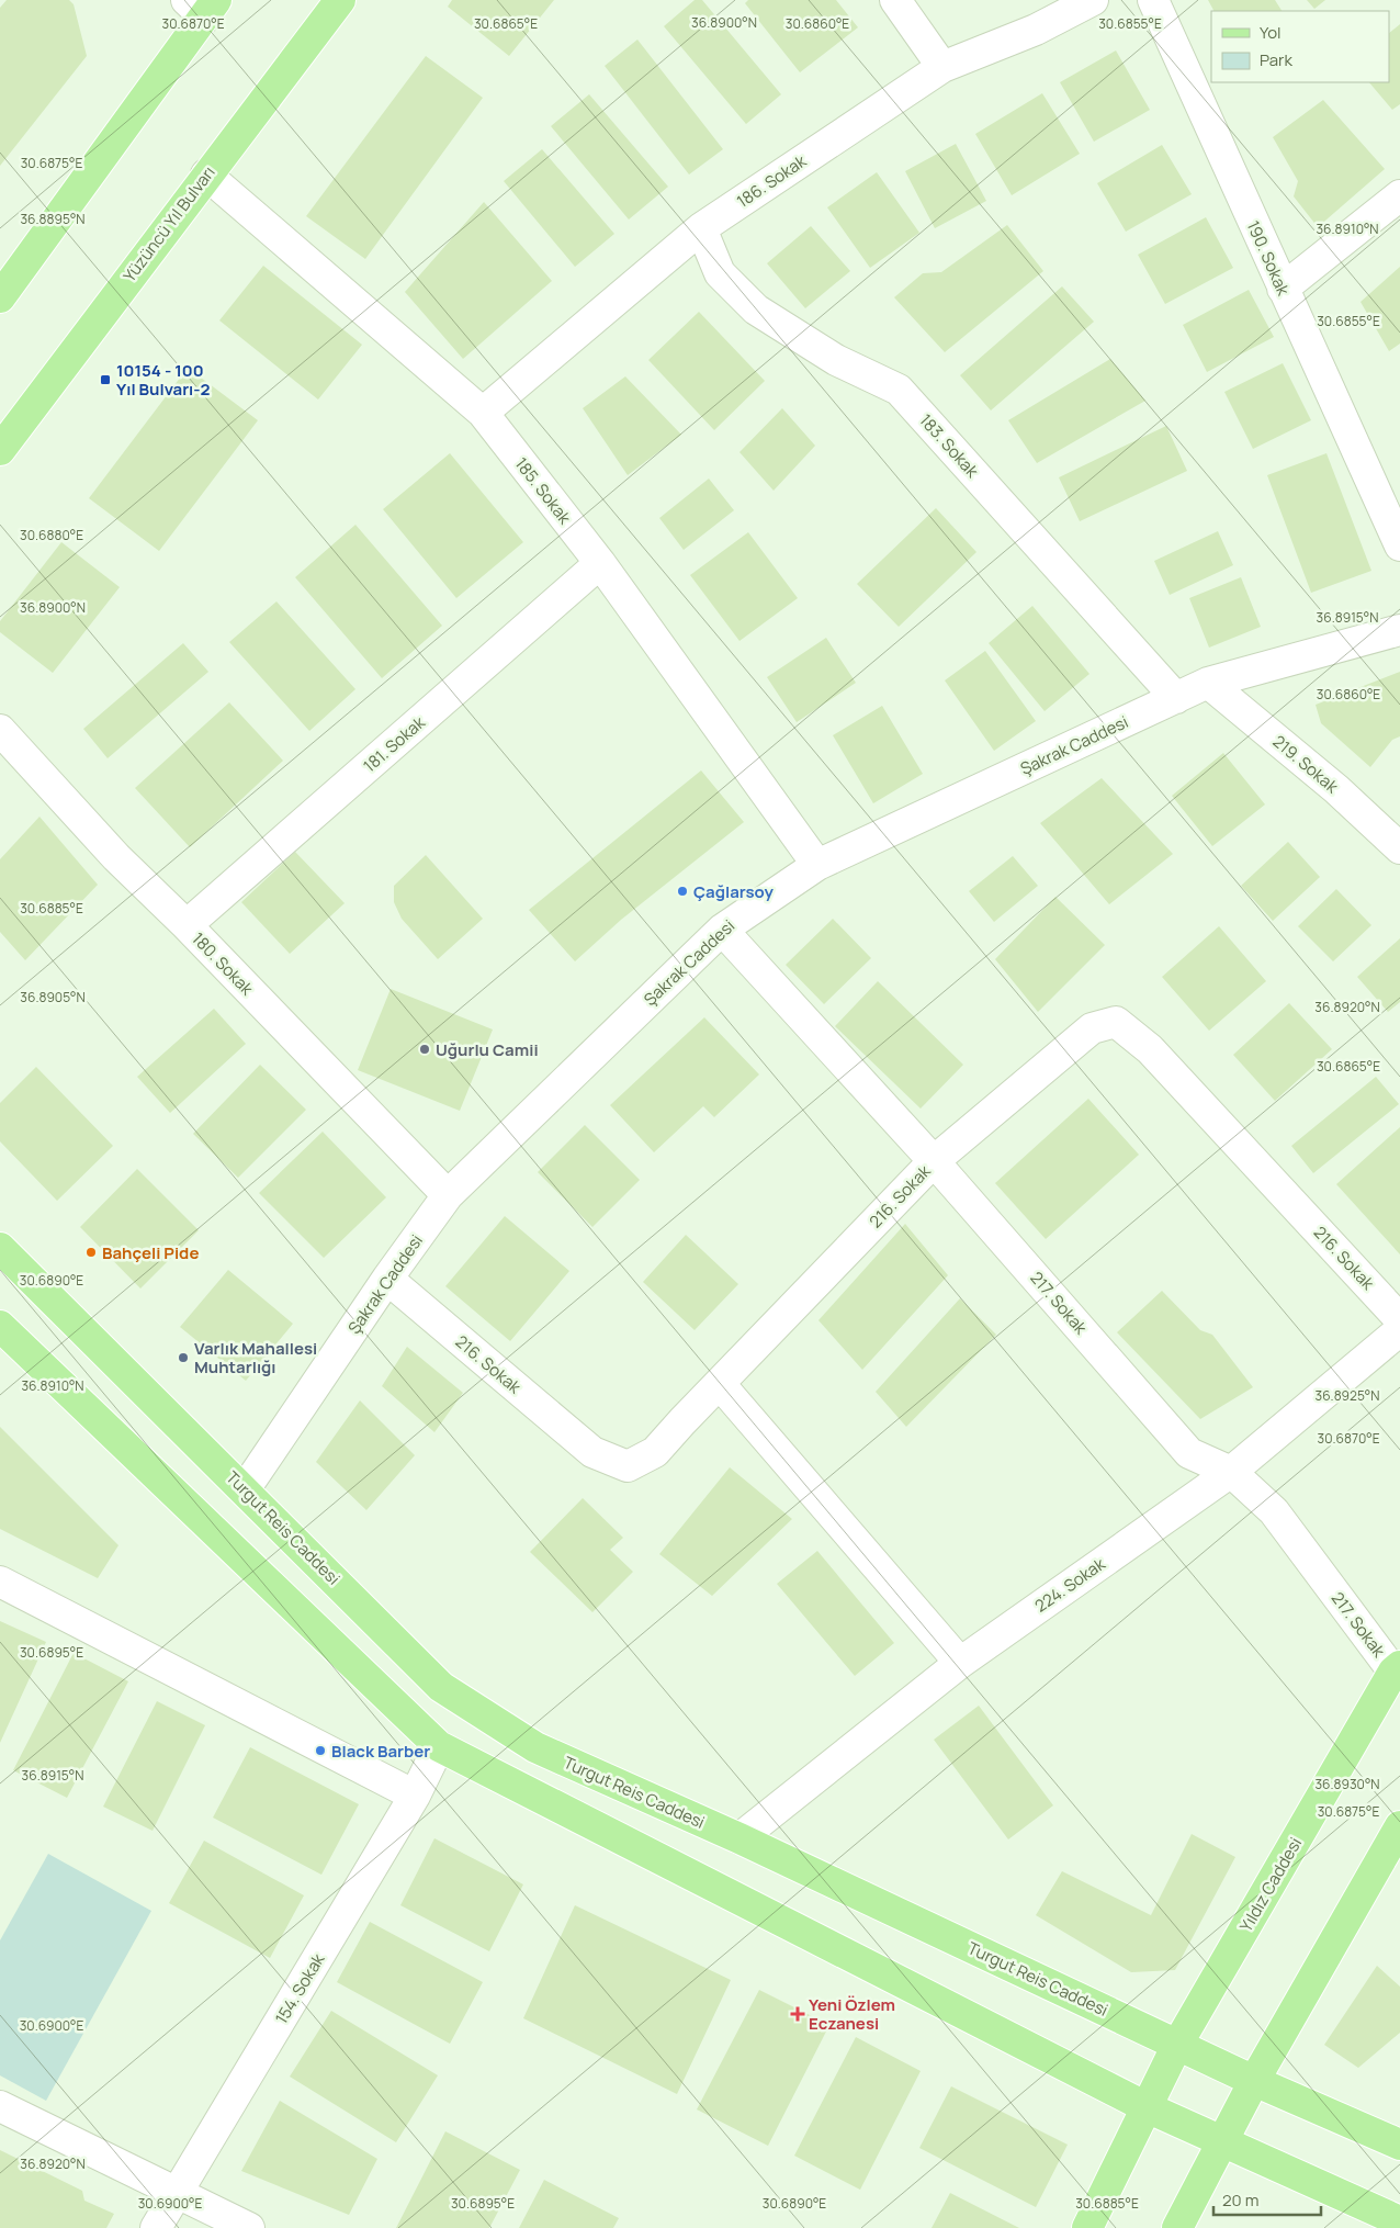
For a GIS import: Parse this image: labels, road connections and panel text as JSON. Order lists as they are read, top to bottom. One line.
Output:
{"streets":{"main road":["Yüzüncü Yıl Bulvarı","Turgut Reis Caddesi","Yıldız Caddesi"],"street":["186. Sokak","190. Sokak","183. Sokak","185. Sokak","181. Sokak","Şakrak Caddesi","219. Sokak","180. Sokak","216. Sokak","217. Sokak","224. Sokak","154. Sokak"]},"crossings":[["186. Sokak","183. Sokak"],["186. Sokak","185. Sokak"],["Yüzüncü Yıl Bulvarı","185. Sokak"],["183. Sokak","Şakrak Caddesi"],["185. Sokak","181. Sokak"],["185. Sokak","Şakrak Caddesi"],["181. Sokak","180. Sokak"],["Şakrak Caddesi","219. Sokak"],["Şakrak Caddesi","180. Sokak"],["Şakrak Caddesi","216. Sokak"],["Şakrak Caddesi","217. Sokak"],["Şakrak Caddesi","Turgut Reis Caddesi"],["216. Sokak","217. Sokak"],["217. Sokak","224. Sokak"],["217. Sokak","Yıldız Caddesi"],["Turgut Reis Caddesi","224. Sokak"],["Turgut Reis Caddesi","Yıldız Caddesi"]],"places":{"transit":["10154 - 100 Yıl Bulvarı-2"],"other":["Çağlarsoy","Uğurlu Camii","Bahçeli Pide","Varlık Mahallesi Muhtarlığı","Black Barber"],"health":["Yeni Özlem Eczanesi"]},"legend":["Yol","Park"],"scale_bar":"20 m","coordinates":["36.8900°N","30.6860°E","30.6870°E","30.6865°E","30.6855°E","30.6875°E","36.8895°N","36.8910°N","30.6880°E","36.8915°N","30.6885°E","36.8905°N","36.8920°N","30.6890°E","36.8925°N","30.6895°E","36.8930°N","30.6900°E"]}
